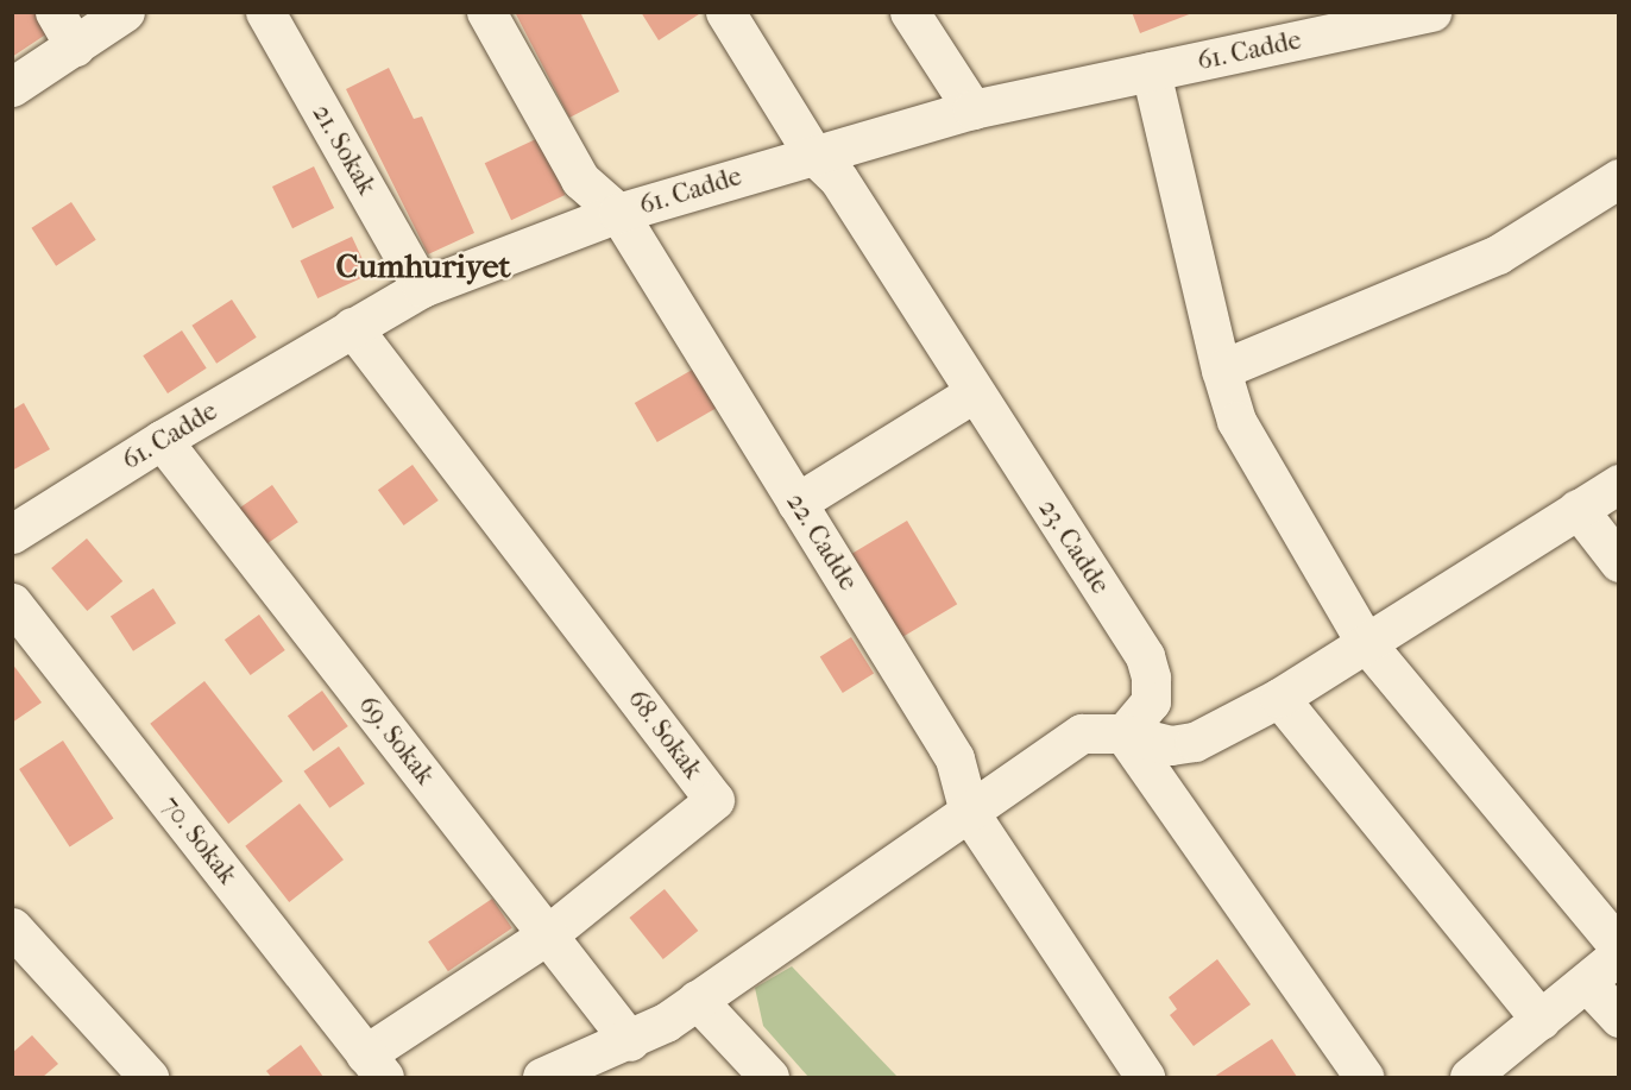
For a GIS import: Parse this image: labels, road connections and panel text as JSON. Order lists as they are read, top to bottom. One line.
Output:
{"streets":{"street":["61. Cadde","21. Sokak","22. Cadde","23. Cadde","68. Sokak","69. Sokak","70. Sokak"]},"crossings":[["61. Cadde","21. Sokak"],["61. Cadde","22. Cadde"],["61. Cadde","23. Cadde"],["61. Cadde","68. Sokak"],["61. Cadde","69. Sokak"],["68. Sokak","69. Sokak"],["68. Sokak","70. Sokak"]],"districts":["Cumhuriyet"]}
